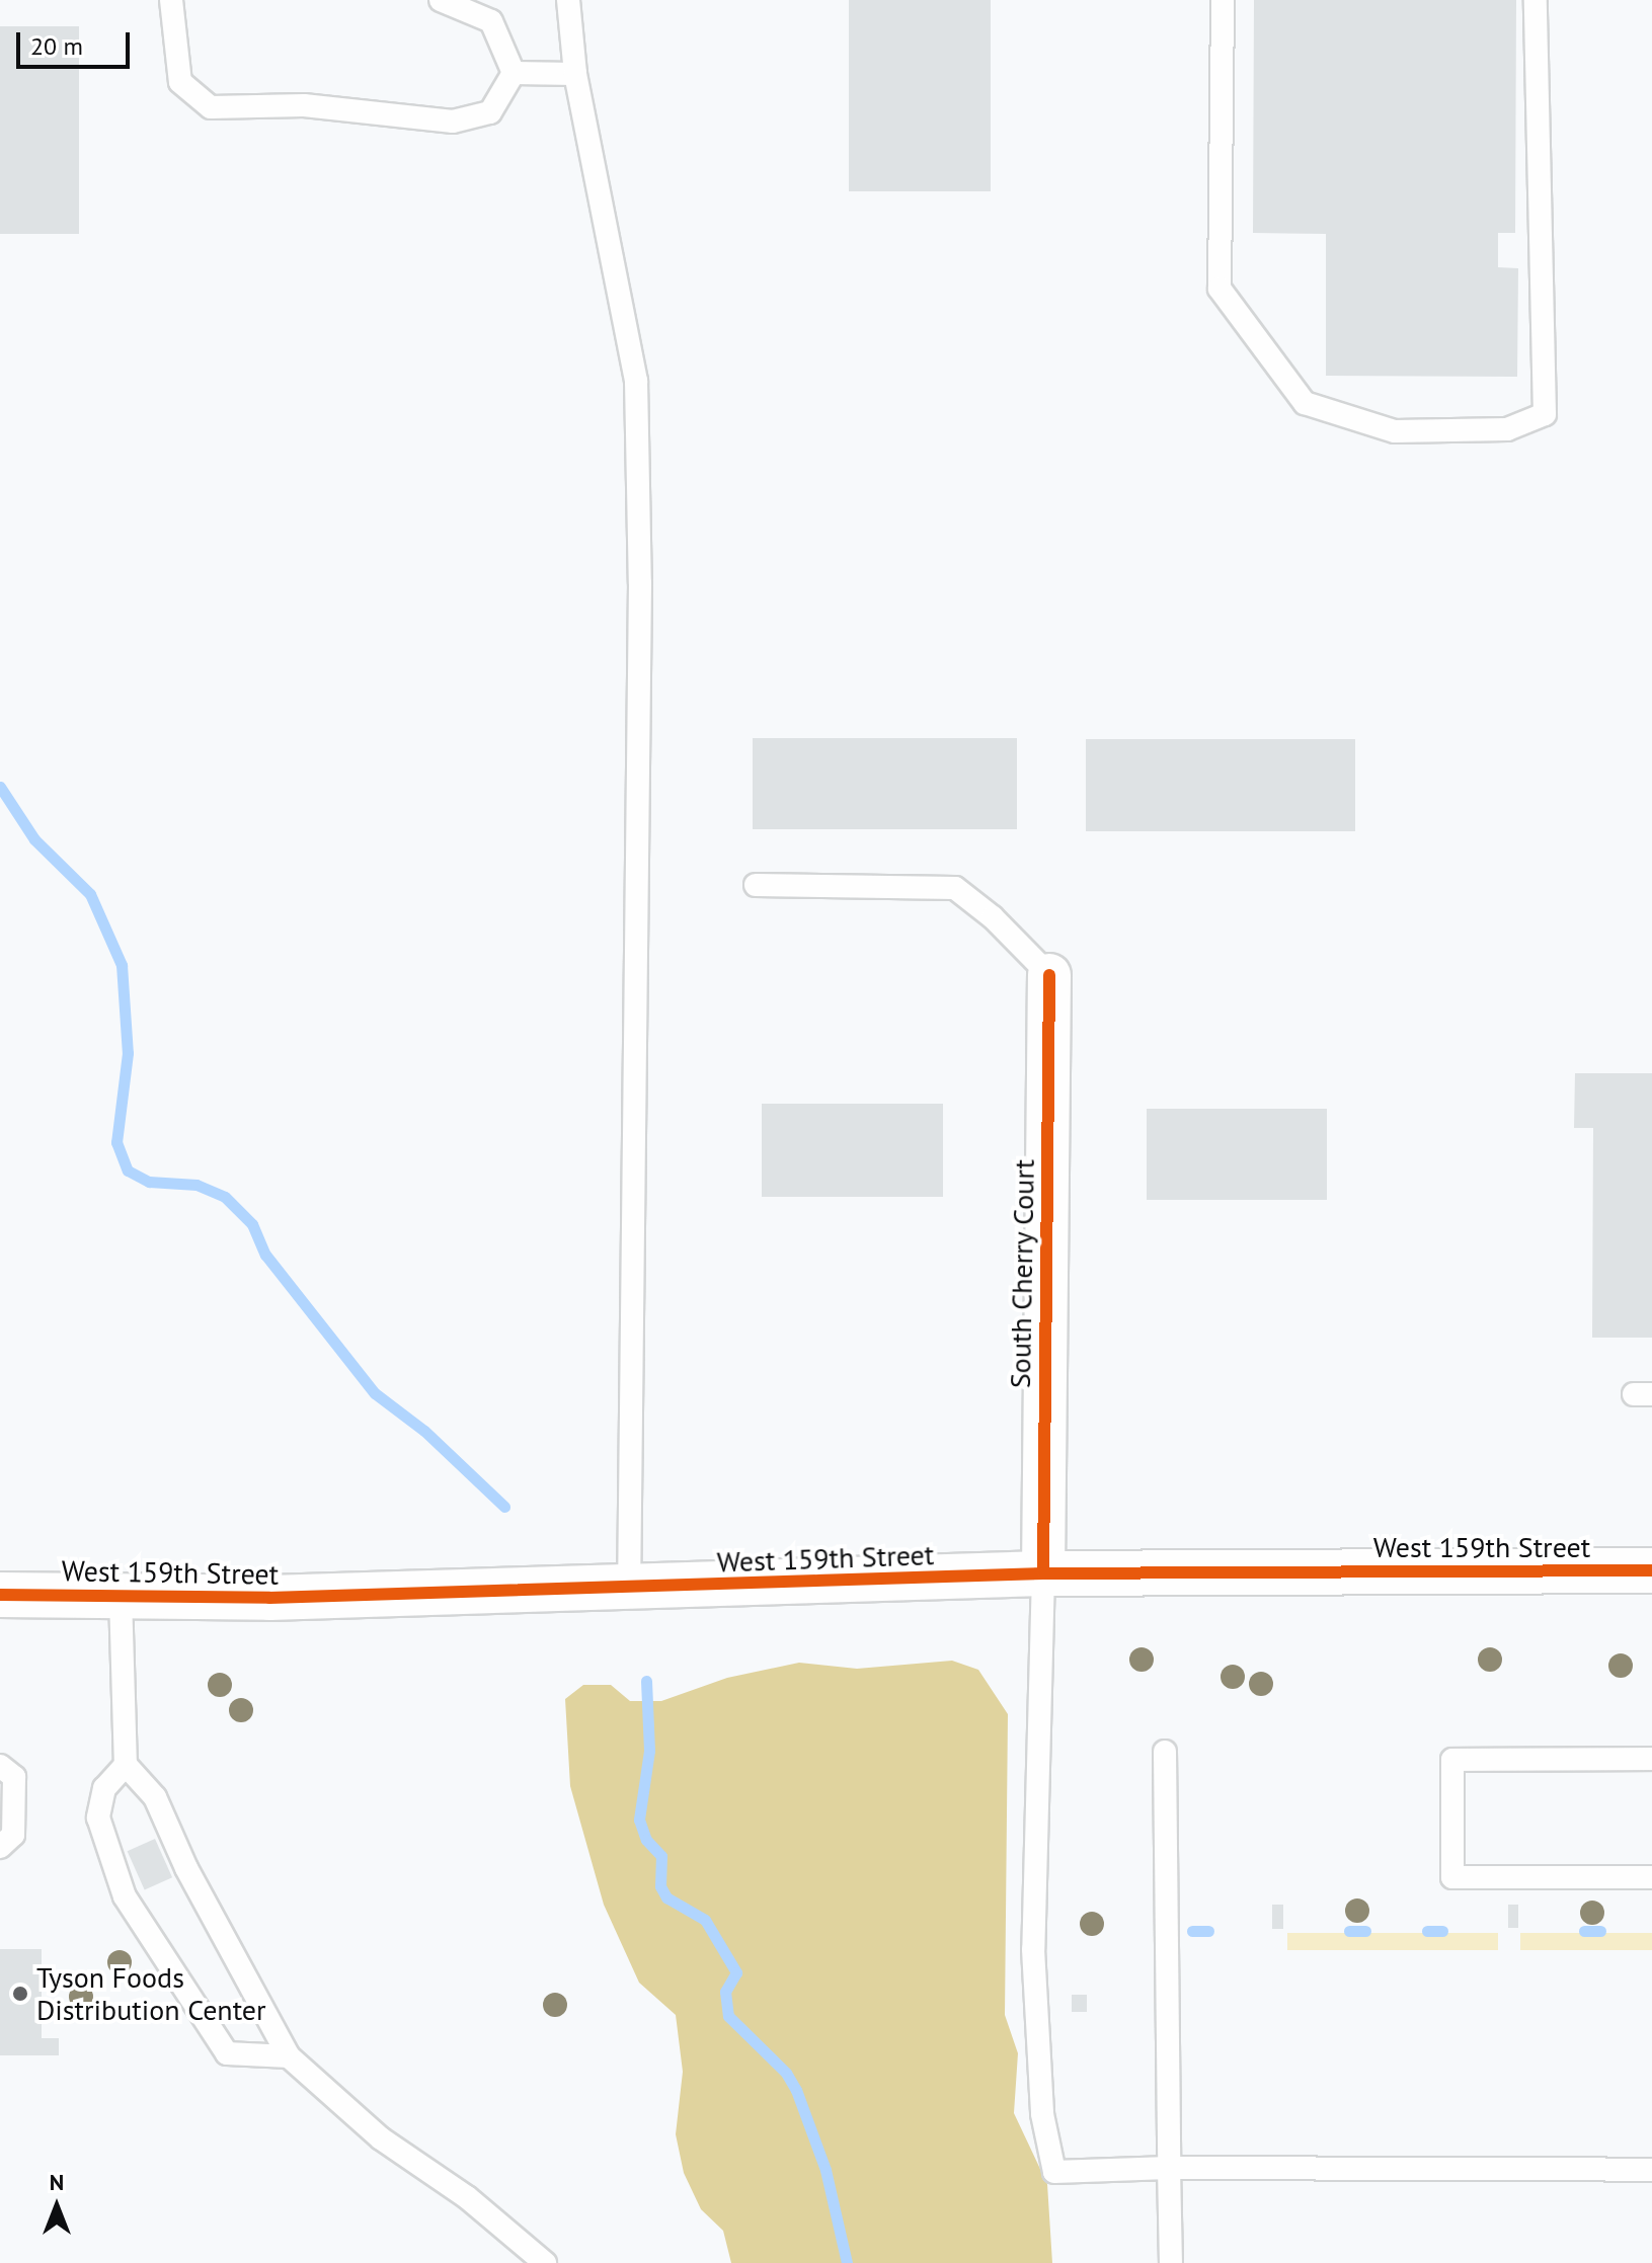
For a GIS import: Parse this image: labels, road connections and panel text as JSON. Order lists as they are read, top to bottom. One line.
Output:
{"streets":{"street":["South Cherry Court","West 159th Street"]},"crossings":[["South Cherry Court","West 159th Street"]],"places":["Tyson Foods Distribution Center"],"scale_bar":"20 m","north":"top"}
